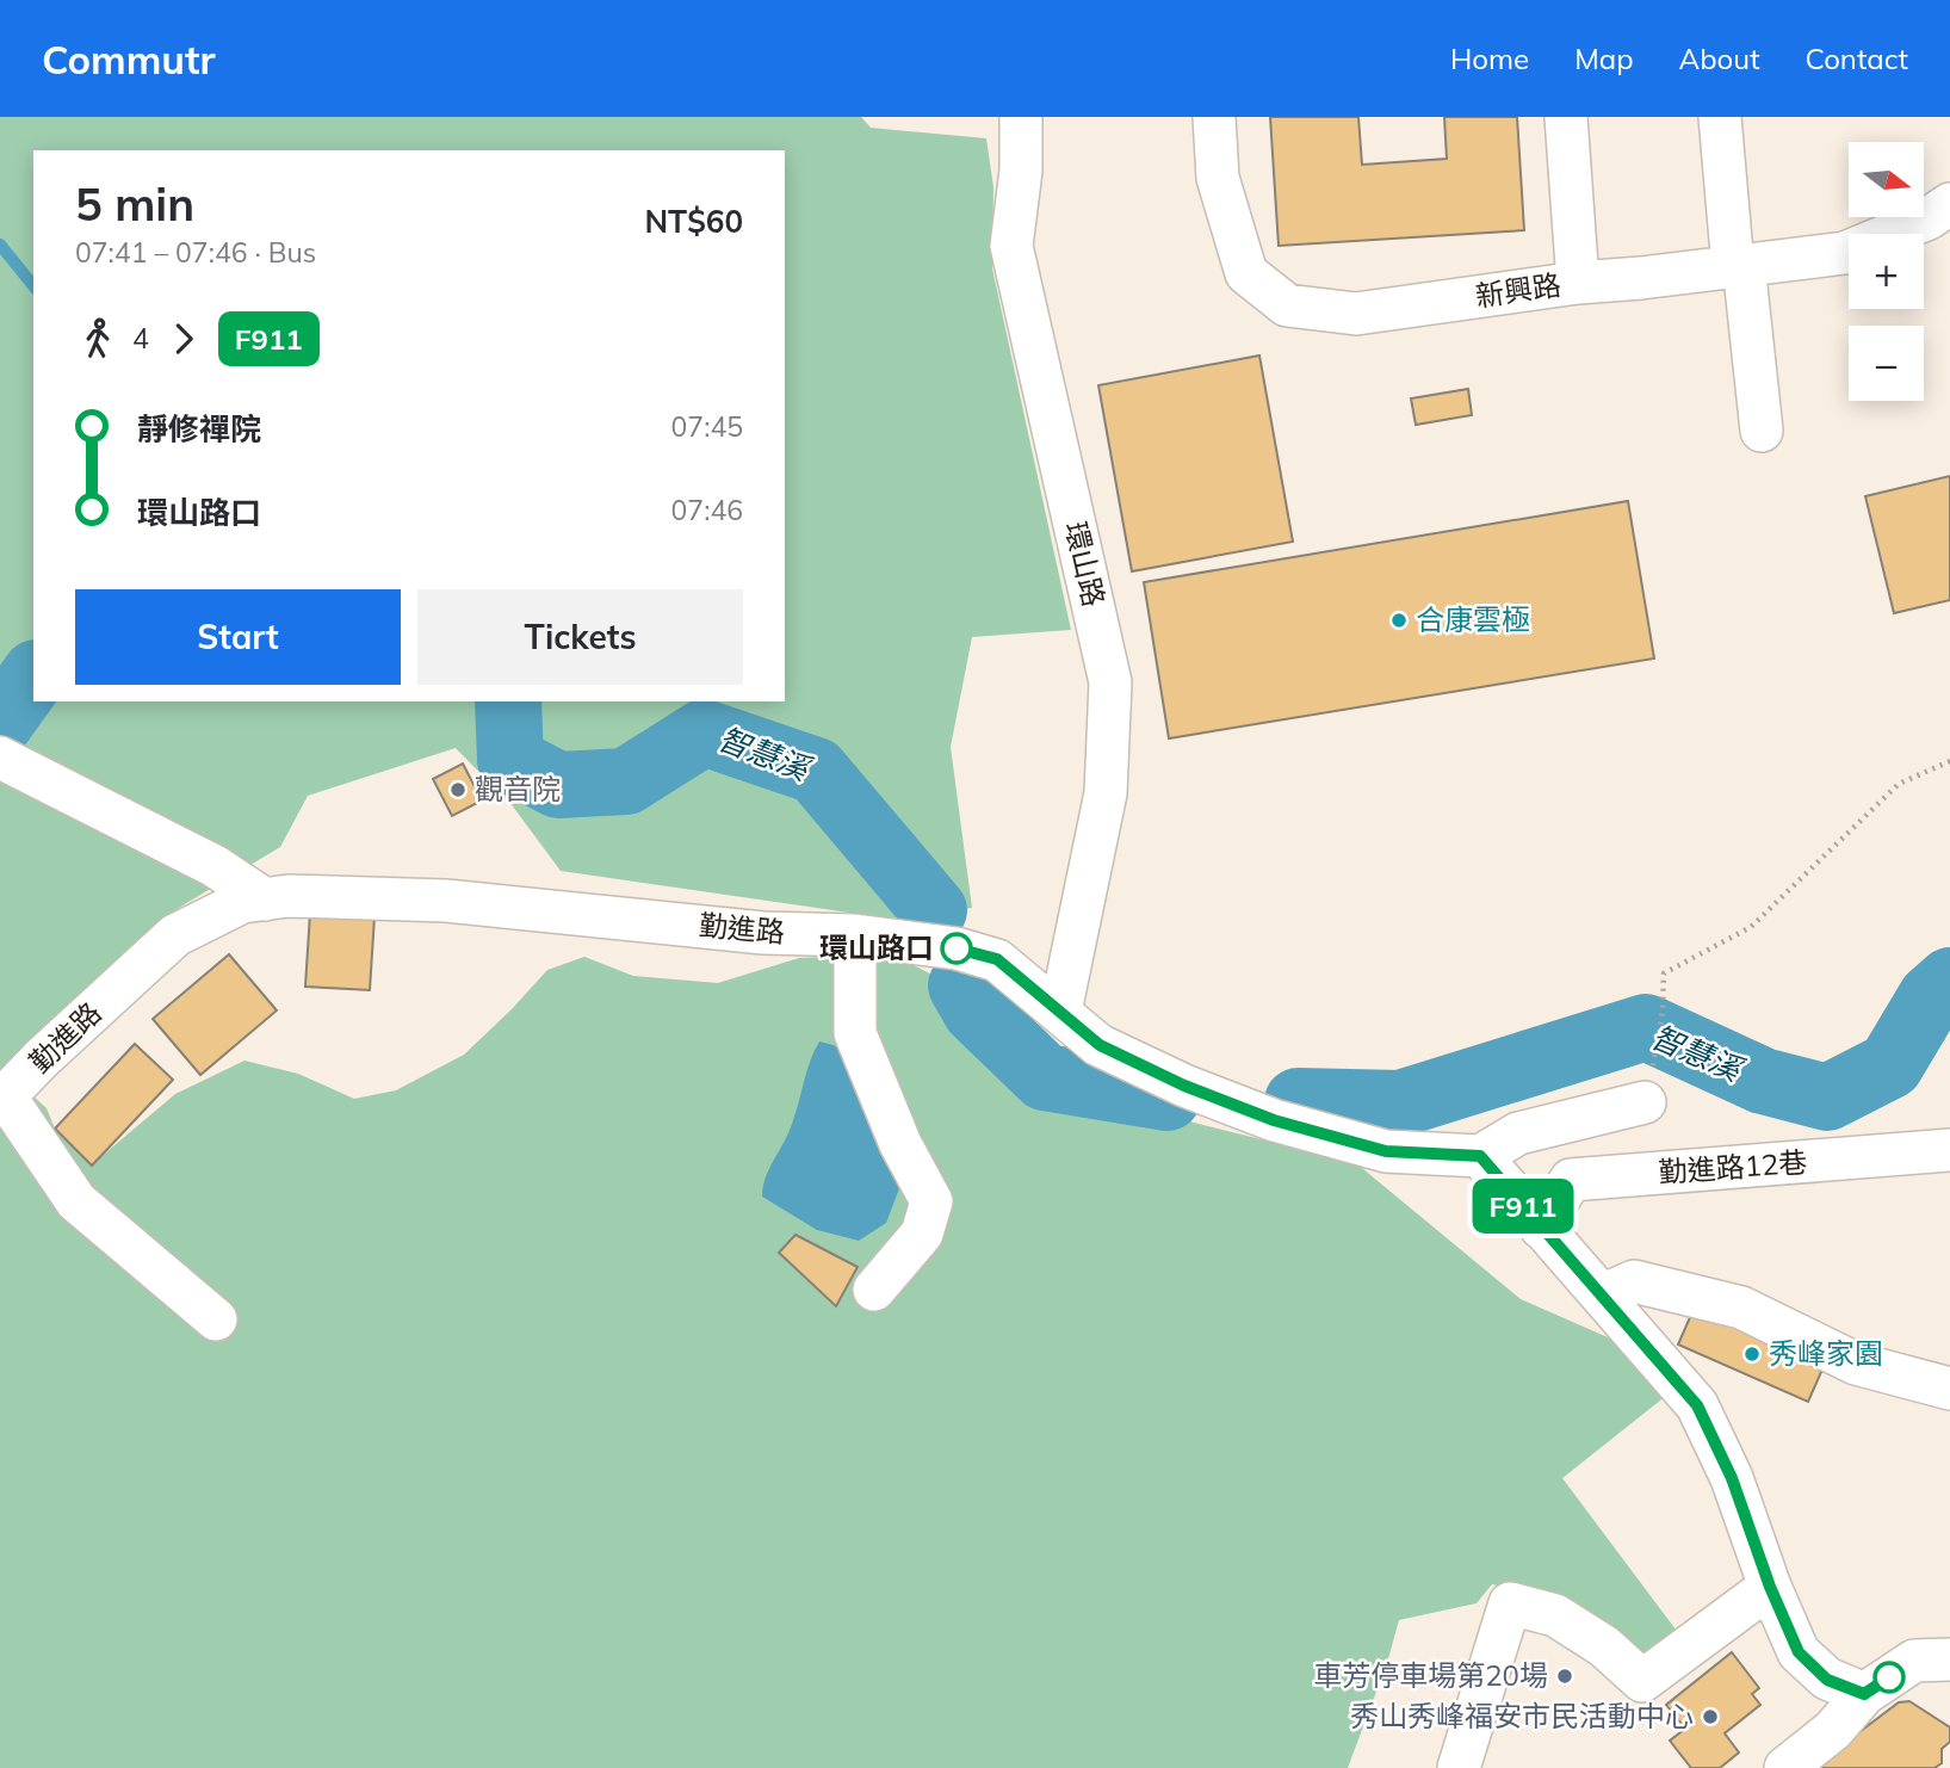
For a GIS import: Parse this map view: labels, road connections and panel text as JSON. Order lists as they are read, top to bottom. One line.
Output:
{"streets":{"street":["新興路","環山路","勤進路","勤進路12巷"]},"crossings":[["環山路","勤進路"]],"water":["智慧溪"],"places":["合康雲極","觀音院","環山路口","秀峰家園","車芳停車場第20場","秀山秀峰福安市民活動中心"],"lines":["bus line F911"],"north":"right","page":{"header":"Commutr","nav":["Home","Map","About","Contact"],"on_map":"F911","map_buttons":["+","−"],"heading":["5 min","07:41 – 07:46 · Bus","NT$60"],"legs":["4","F911"],"list":[{"name":"靜修禪院","value":"07:45"},{"name":"環山路口","value":"07:46"}],"buttons":["Start","Tickets"]}}
